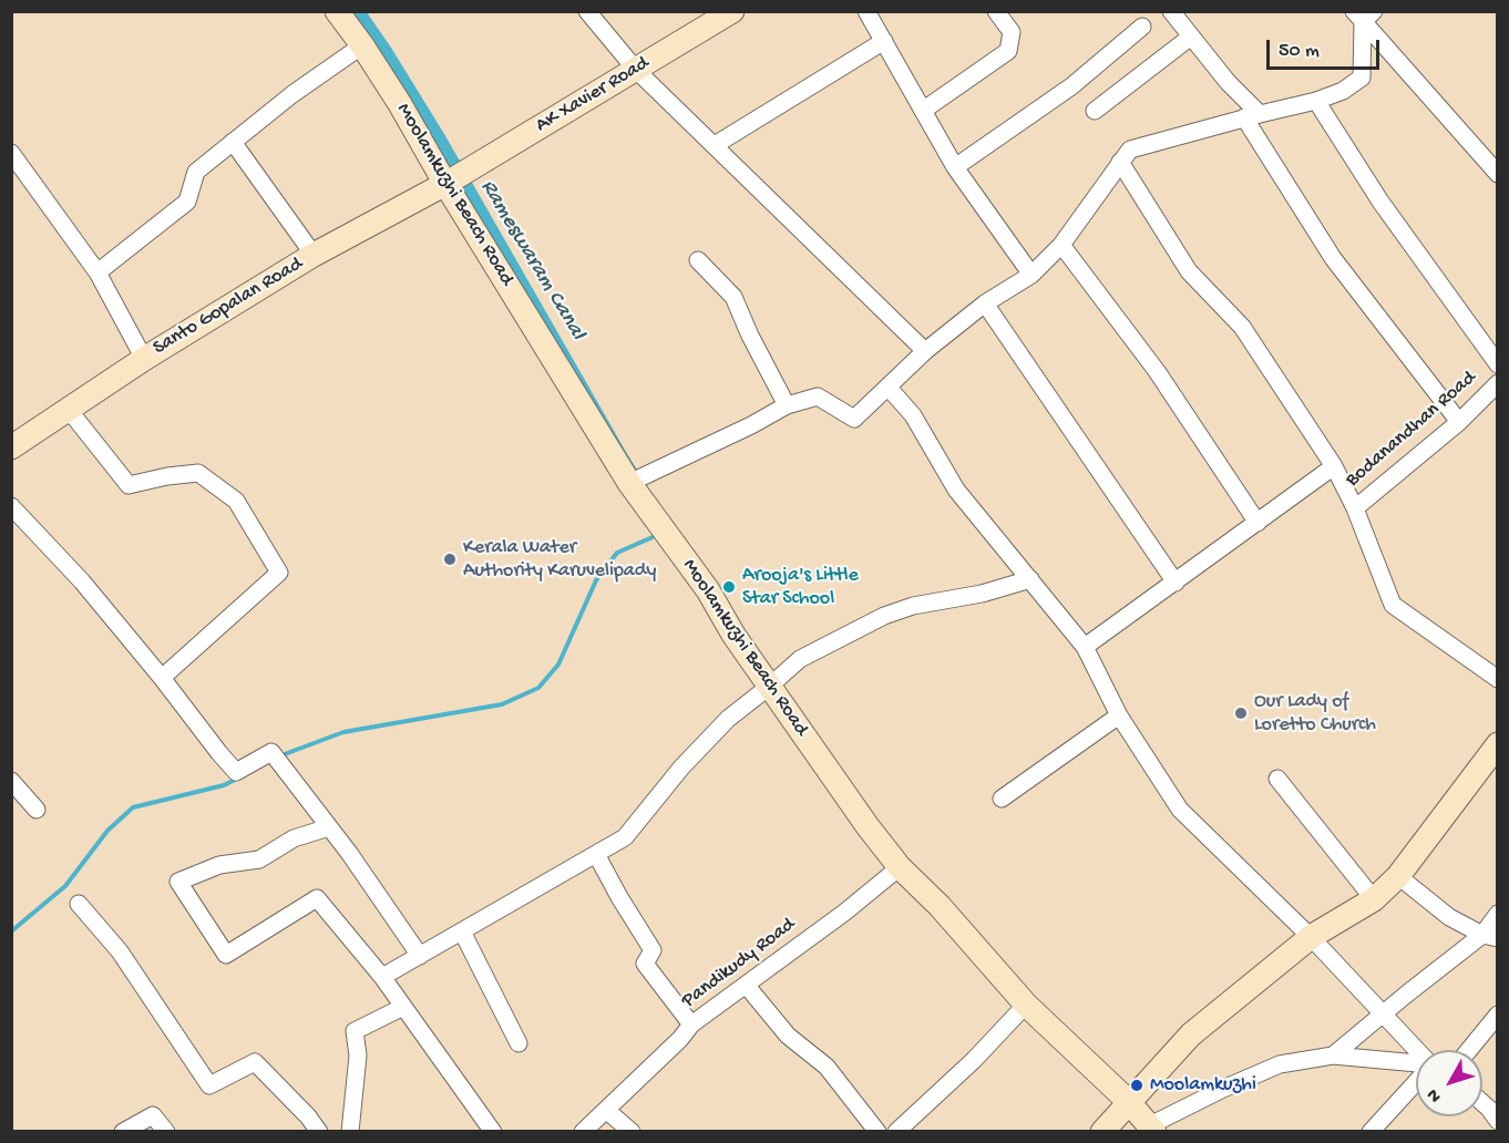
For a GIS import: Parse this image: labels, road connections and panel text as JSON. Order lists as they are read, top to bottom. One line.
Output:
{"streets":{"street":["AK Xavier Road","Moolamkuzhi Beach Road","Santo Gopalan Road","Bodanandhan Road","Pandikudy Road"]},"crossings":[["AK Xavier Road","Moolamkuzhi Beach Road"],["AK Xavier Road","Santo Gopalan Road"],["Moolamkuzhi Beach Road","Santo Gopalan Road"],["Moolamkuzhi Beach Road","Pandikudy Road"]],"water":["Rameswaram Canal"],"places":["Kerala Water Authority Karuvelipady","Arooja's Little Star School","Our Lady of Loretto Church","Moolamkuzhi"],"scale_bar":"50 m","north":"bottom left"}
